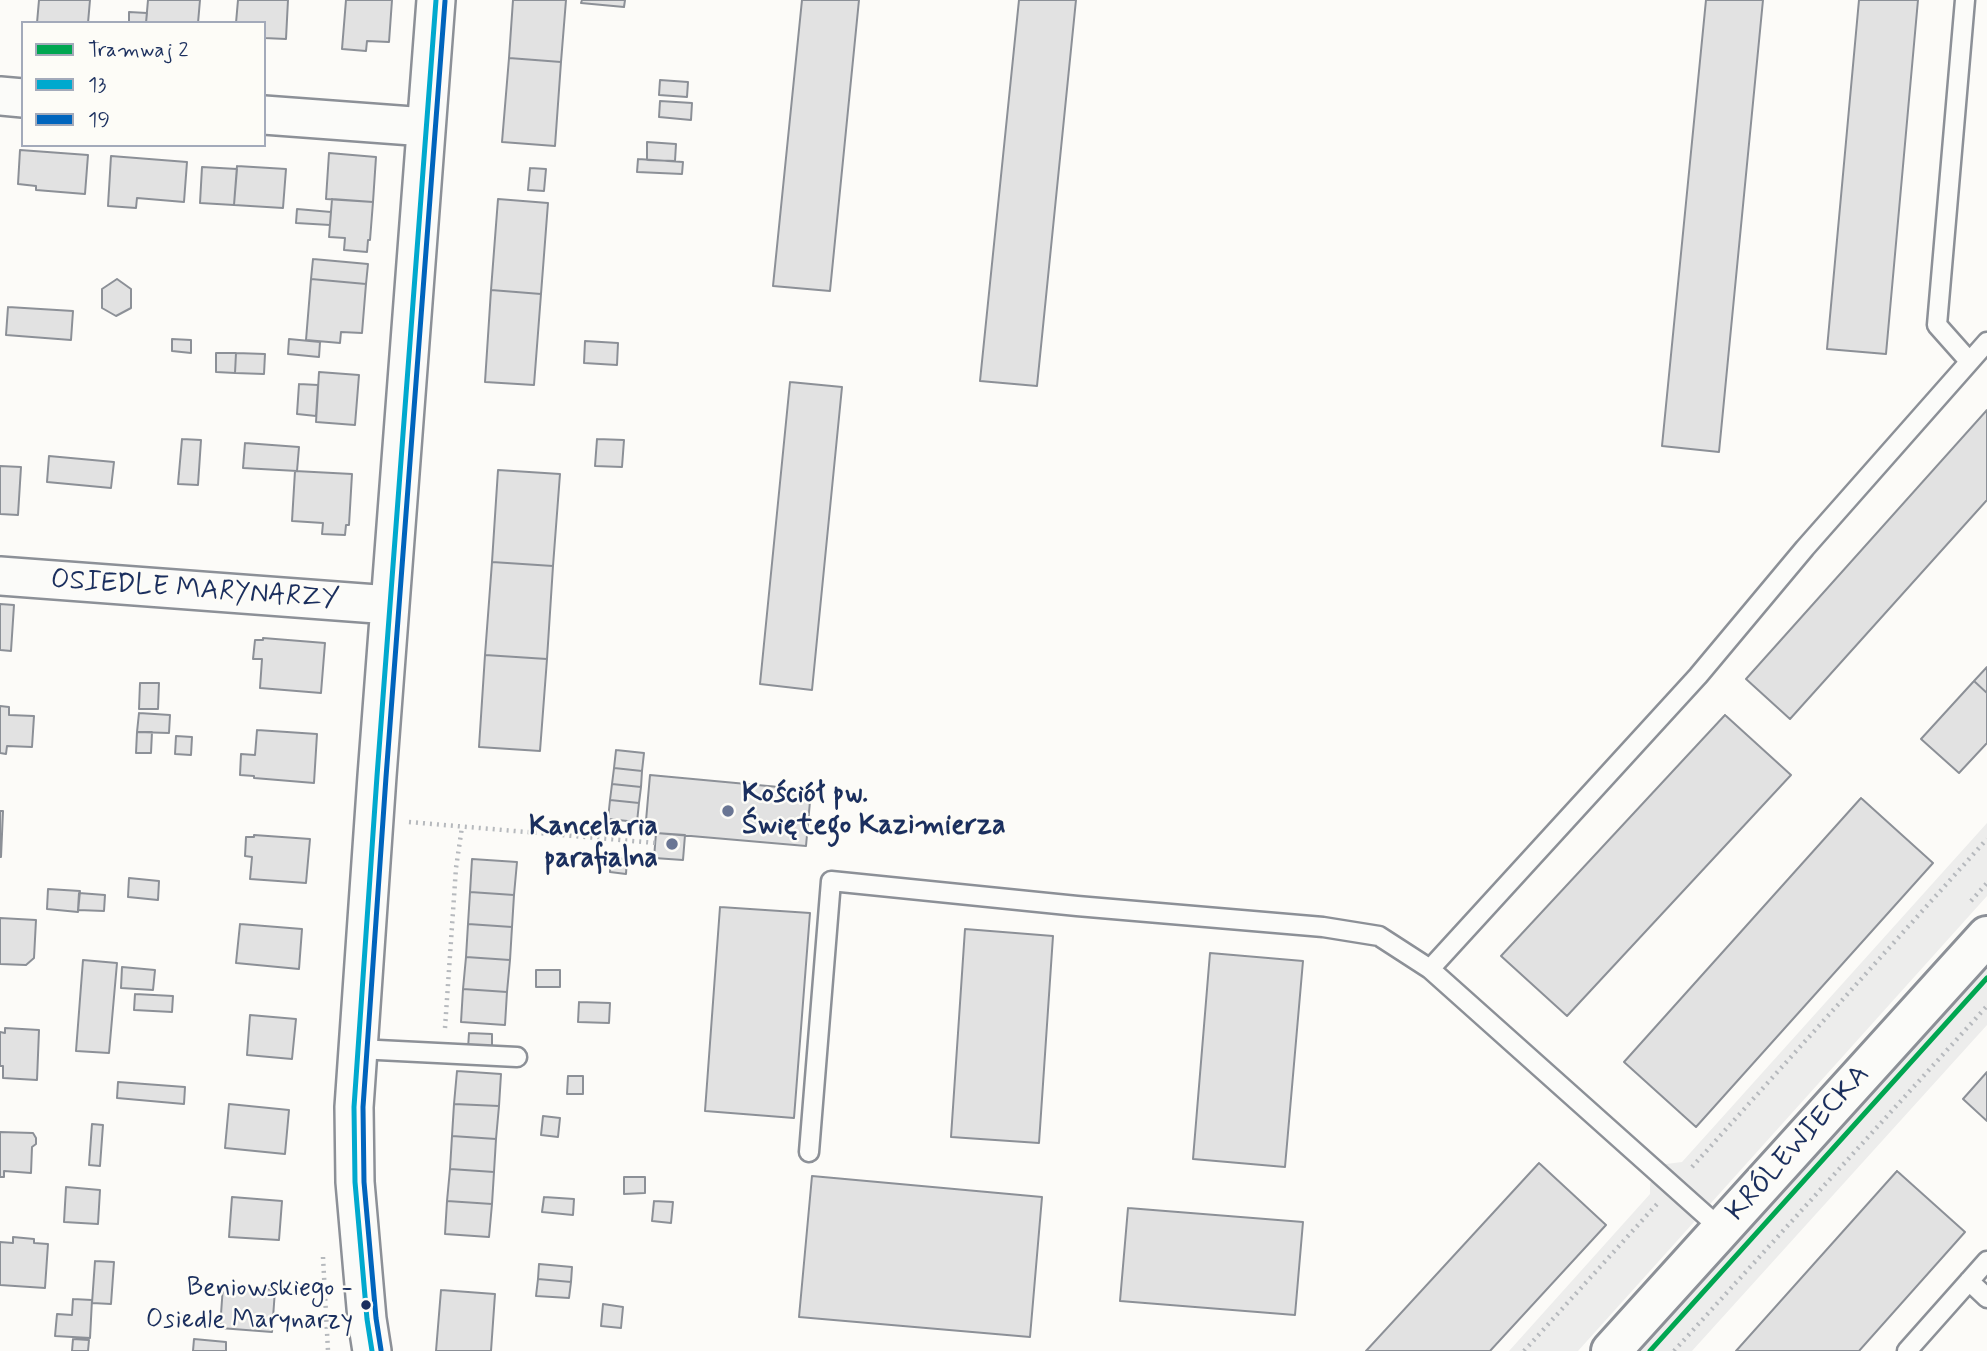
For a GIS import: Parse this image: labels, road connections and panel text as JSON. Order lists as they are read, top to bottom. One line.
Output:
{"streets":{"main road":["KRÓLEWIECKA"],"street":["OSIEDLE MARYNARZY"]},"places":["Kościół pw. Świętego Kazimierza","Kancelaria parafialna","Beniowskiego - Osiedle Marynarzy"],"lines":["transit line 13","transit line 19","tram line 2"],"legend":["Tramwaj 2","13","19"]}
